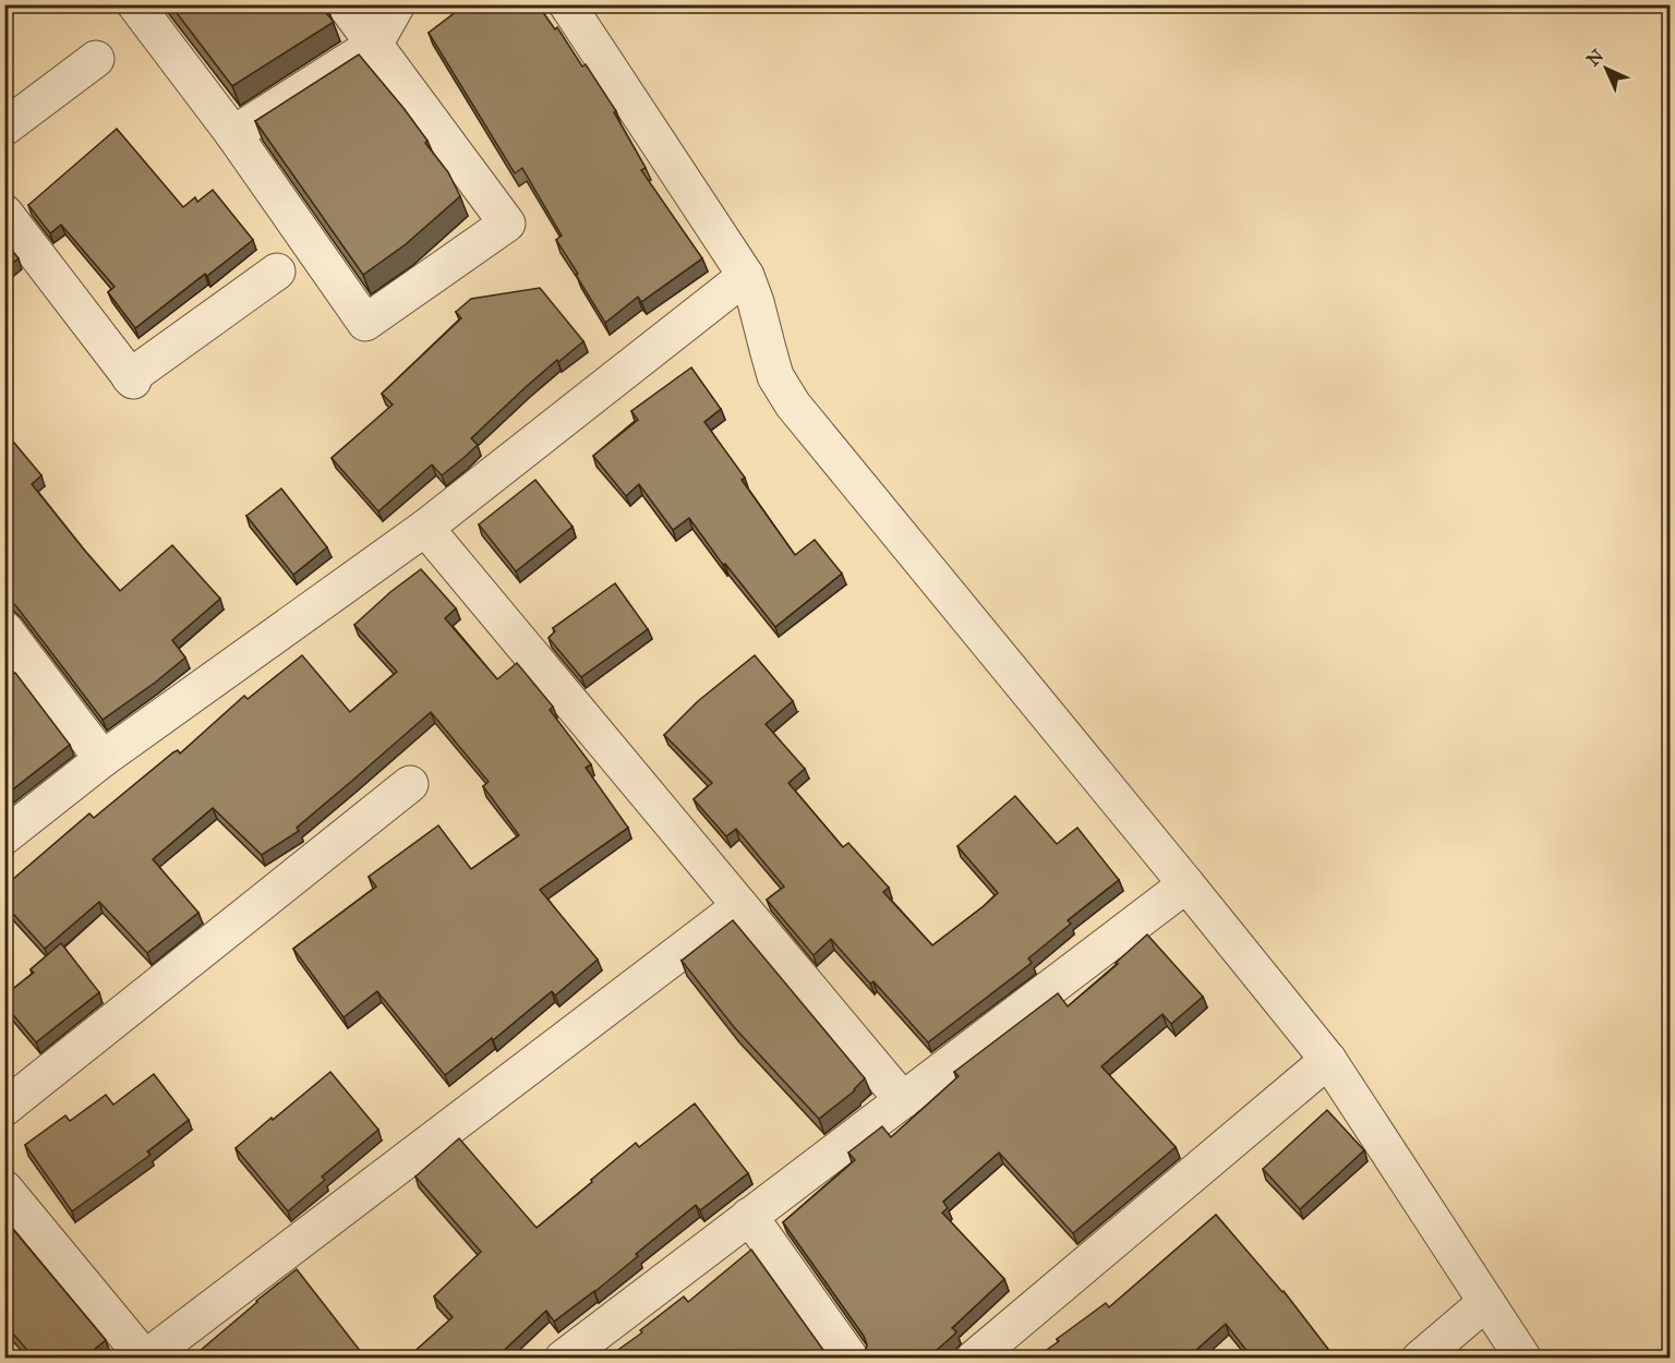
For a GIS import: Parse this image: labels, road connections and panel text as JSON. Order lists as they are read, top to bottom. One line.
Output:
{"north":"top left"}
